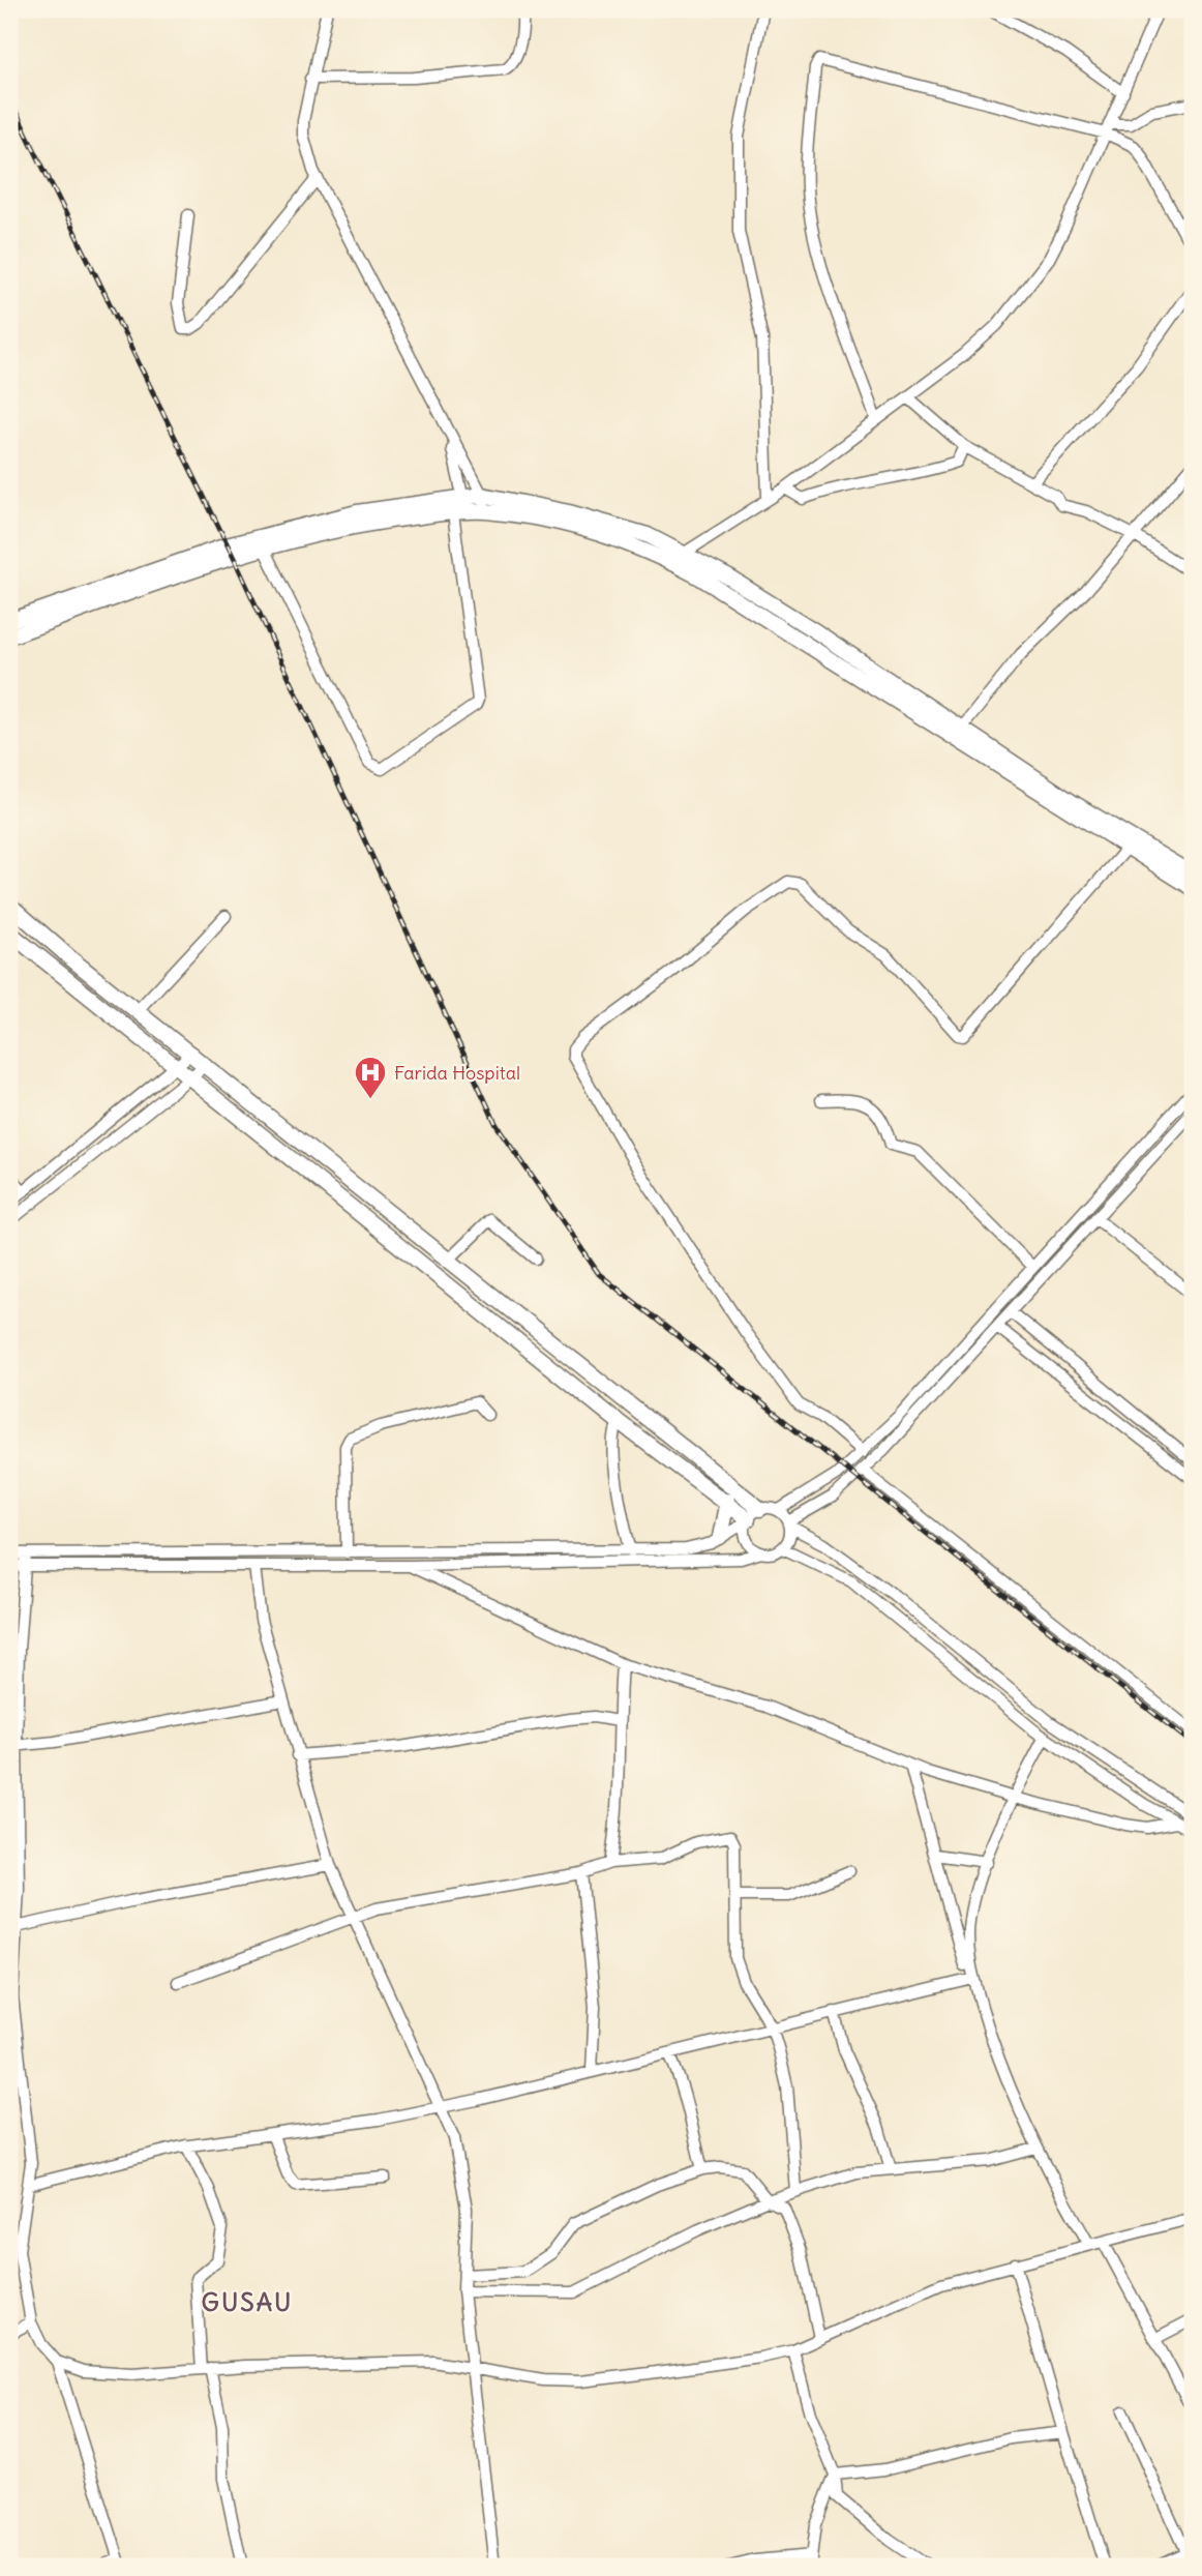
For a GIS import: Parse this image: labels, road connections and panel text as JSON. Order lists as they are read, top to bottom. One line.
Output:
{"districts":["GUSAU"],"places":{"hospital":["Farida Hospital"]}}
